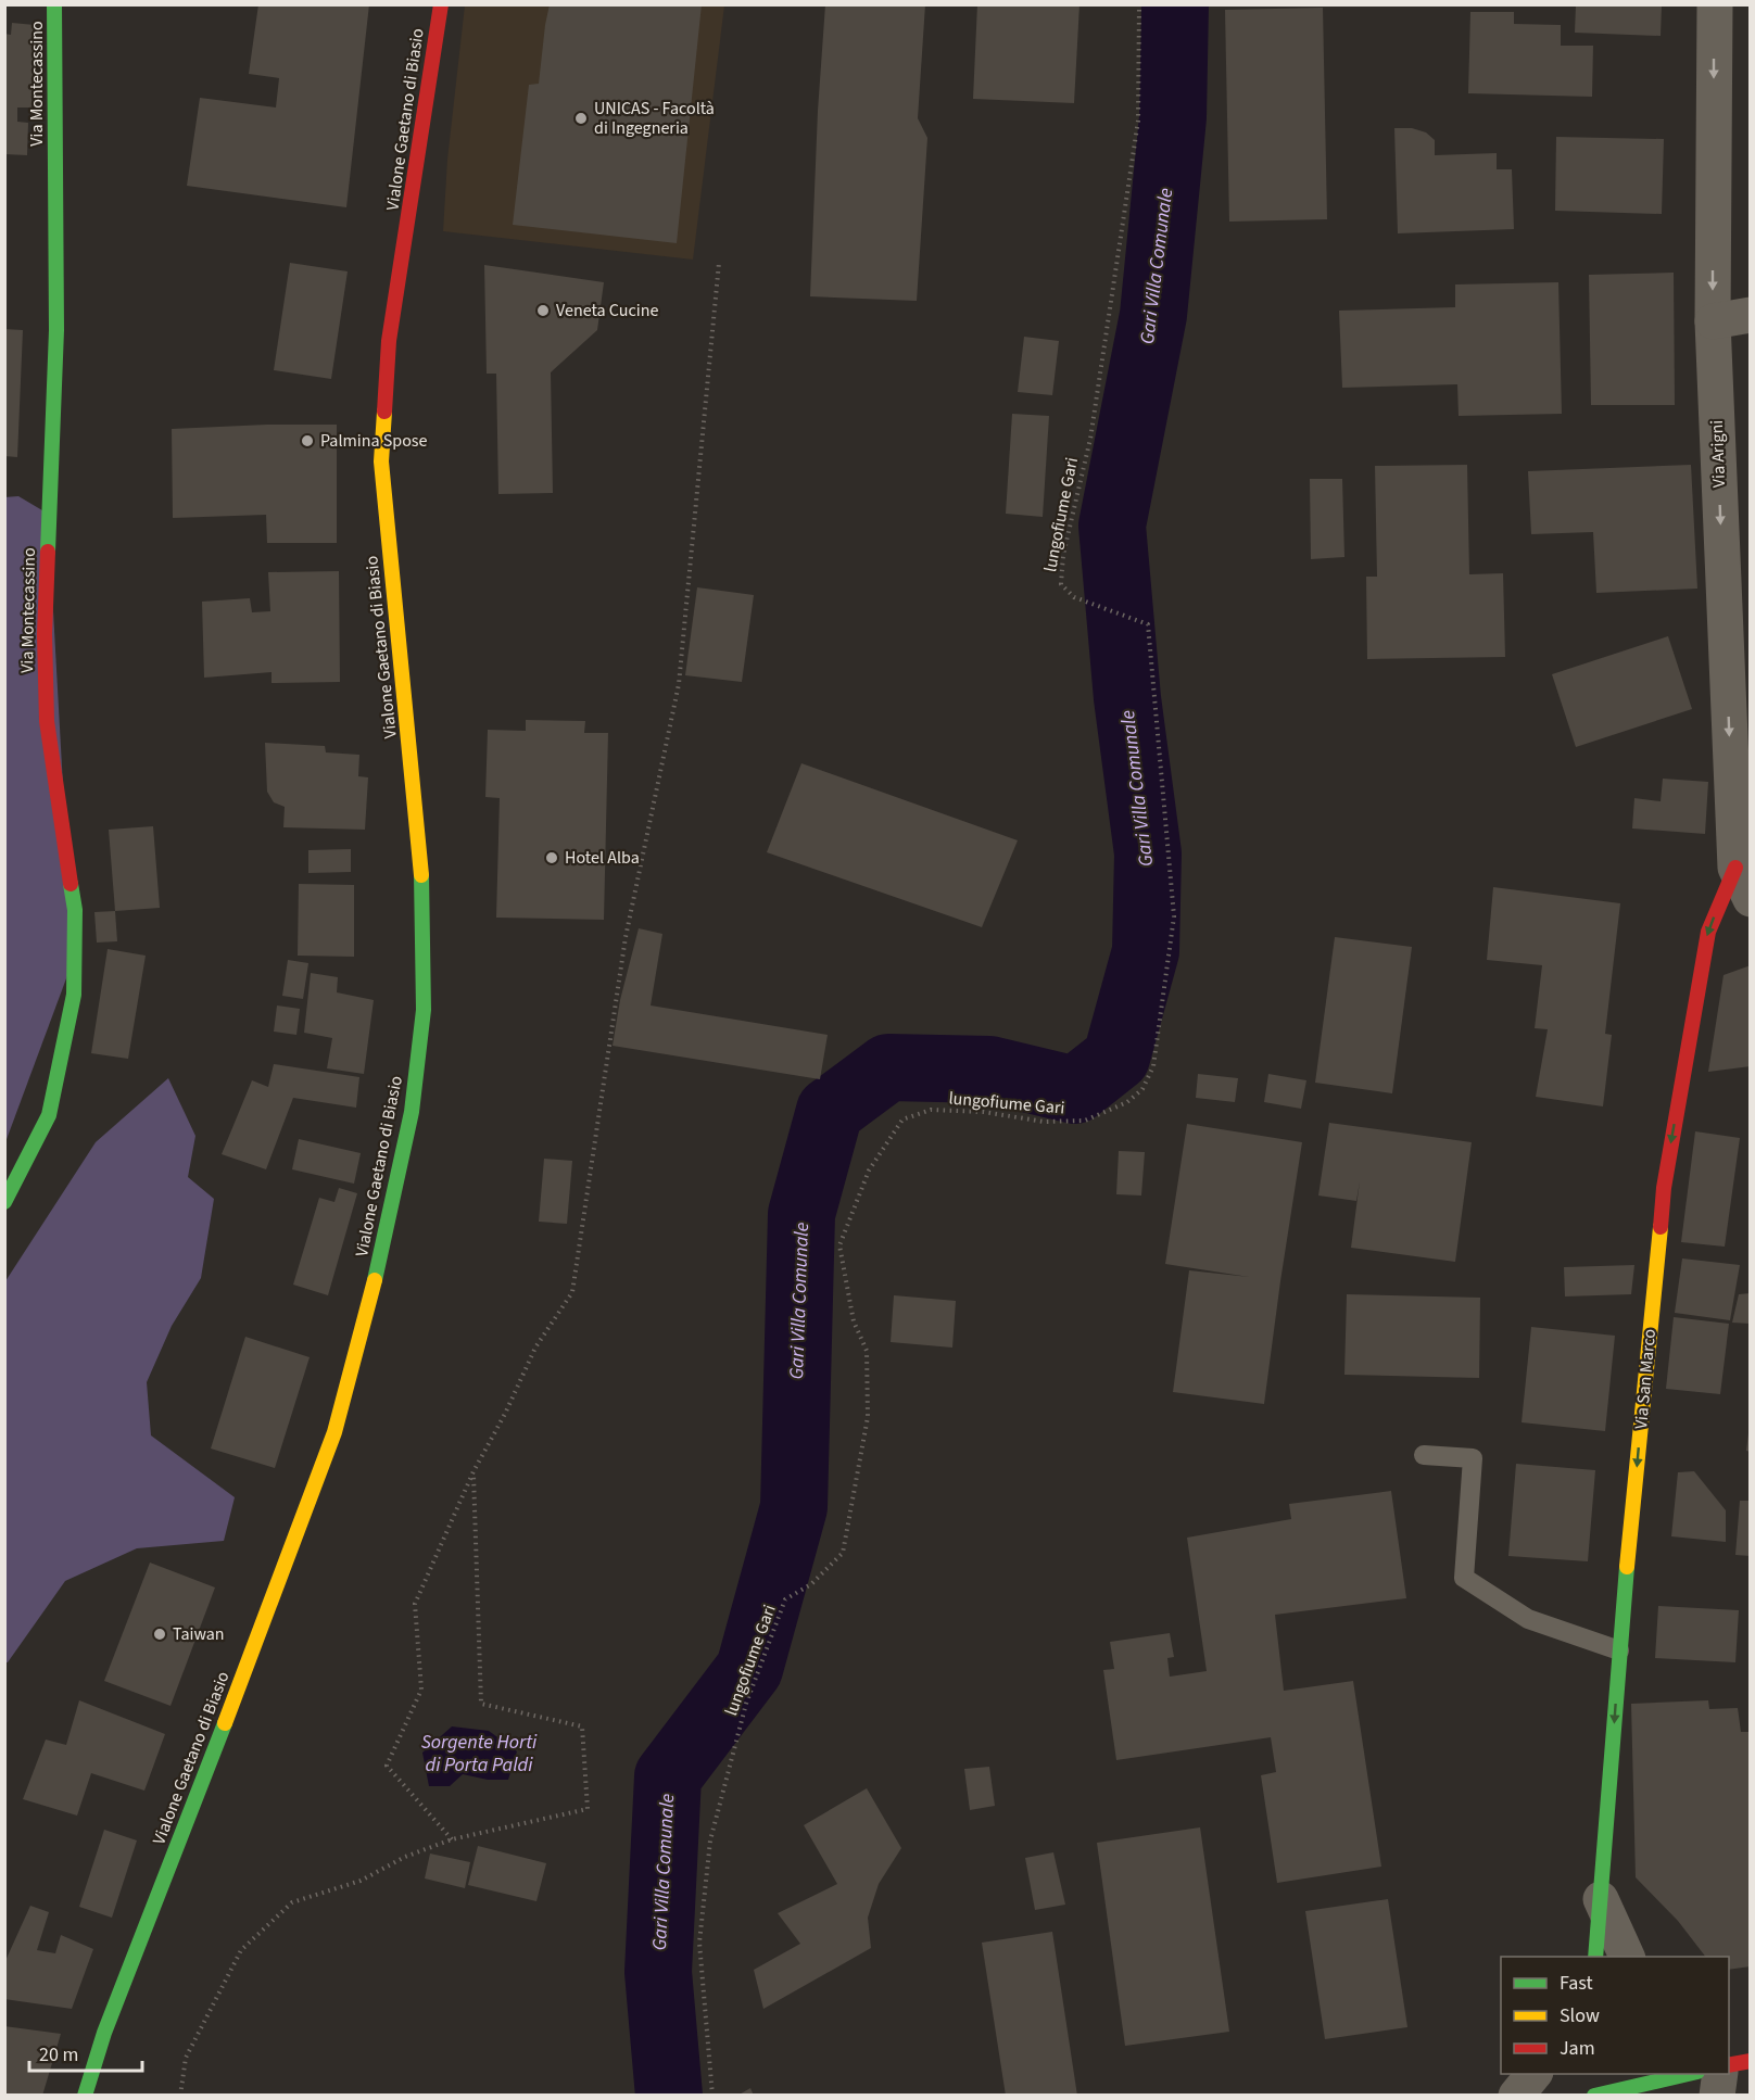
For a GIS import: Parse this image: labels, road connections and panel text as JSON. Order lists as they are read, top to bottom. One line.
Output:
{"streets":{"street":["Via Montecassino","Vialone Gaetano di Biasio","Via Arigni","Via San Marco"],"path":["lungofiume Gari"]},"crossings":[["Via Arigni","Via San Marco"]],"one_way":["Via Arigni","Via San Marco"],"water":["Gari Villa Comunale","Sorgente Horti di Porta Paldi"],"places":["UNICAS - Facoltà di Ingegneria","Veneta Cucine","Palmina Spose","Hotel Alba","Taiwan"],"legend":["Fast","Slow","Jam"],"scale_bar":"20 m"}
